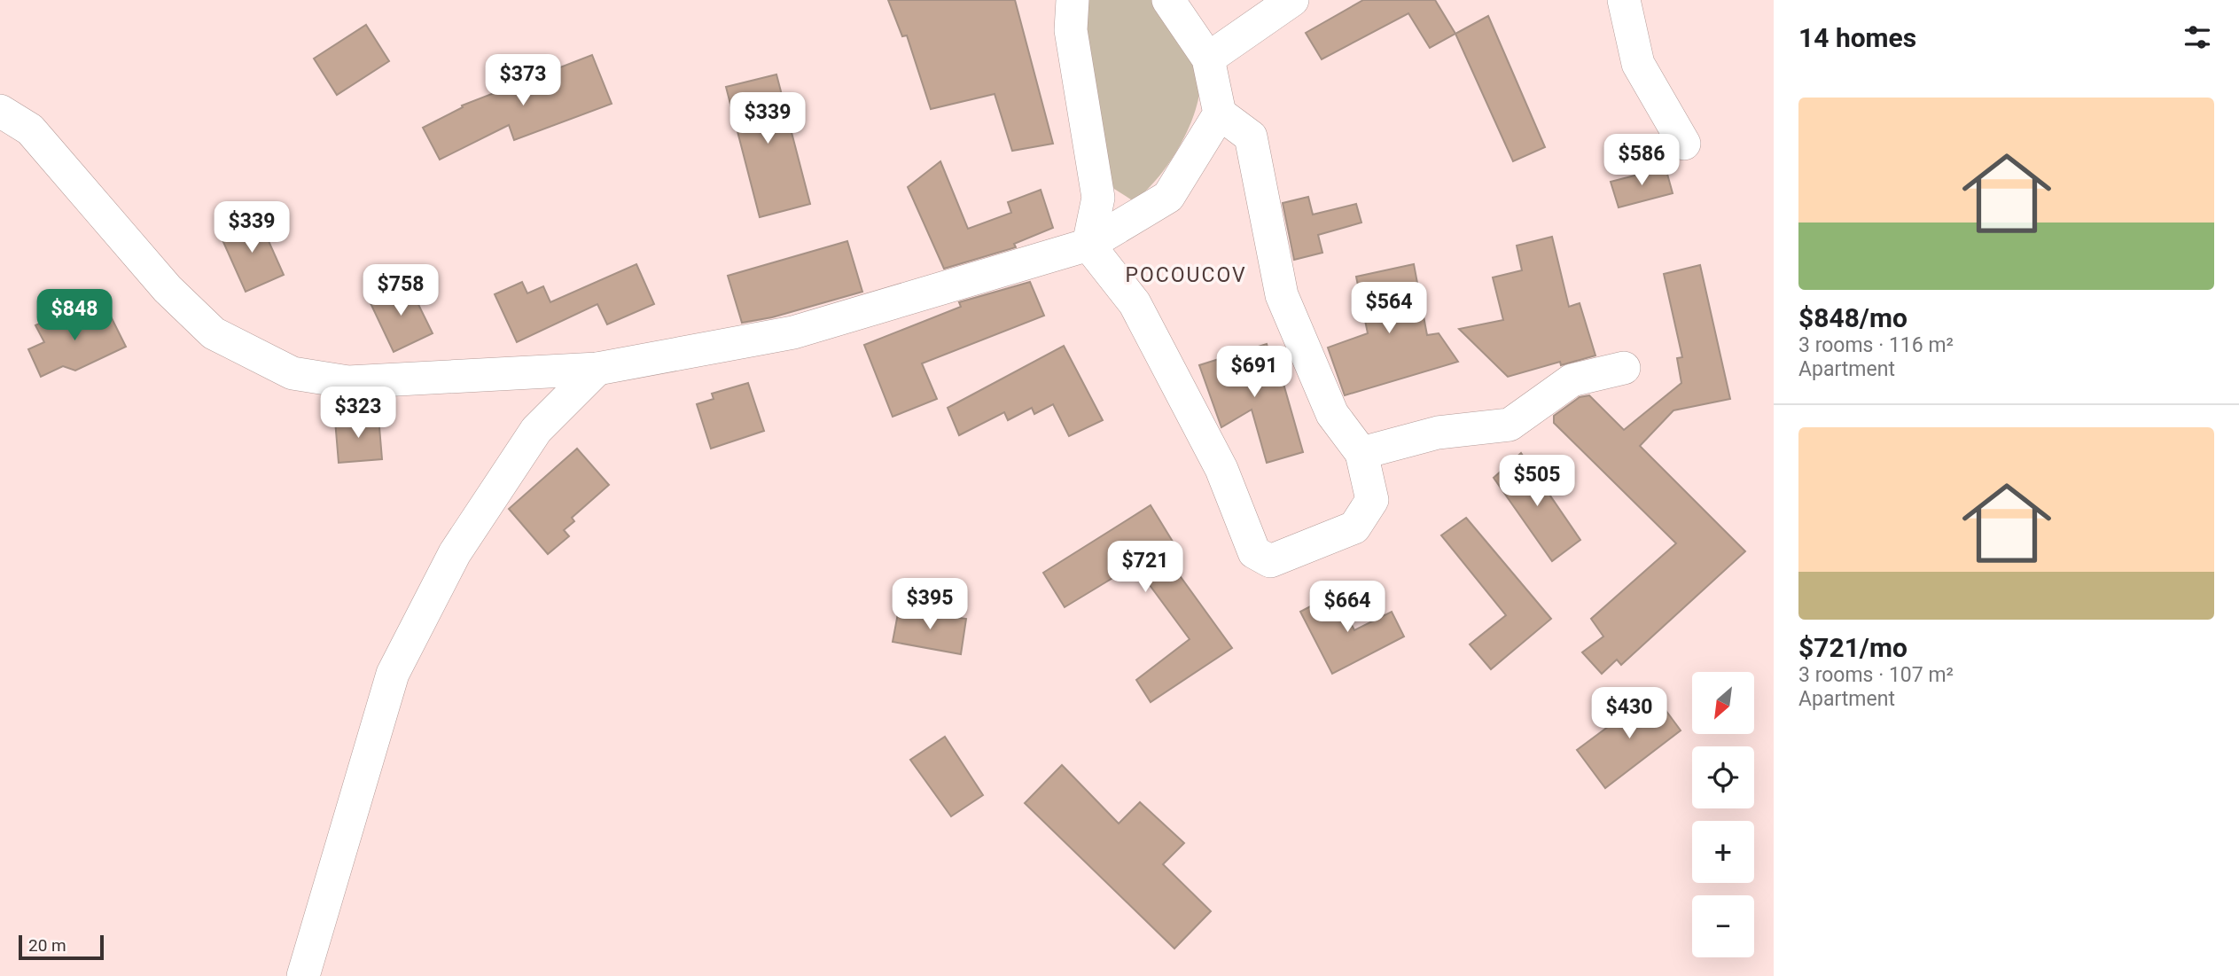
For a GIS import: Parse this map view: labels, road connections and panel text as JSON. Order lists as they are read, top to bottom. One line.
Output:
{"districts":["POCOUCOV"],"scale_bar":"20 m","north":"bottom left","page":{"heading":"14 homes","price":["$373","$339","$586","$339","$758","$564","$848","$691","$323","$505","$721","$395","$664","$430"],"list":[{"name":"$848/mo","note":"3 rooms · 116 m² · Apartment"},{"name":"$721/mo","note":"3 rooms · 107 m² · Apartment"}],"map_buttons":["+","−"],"scale":"20 m"}}
